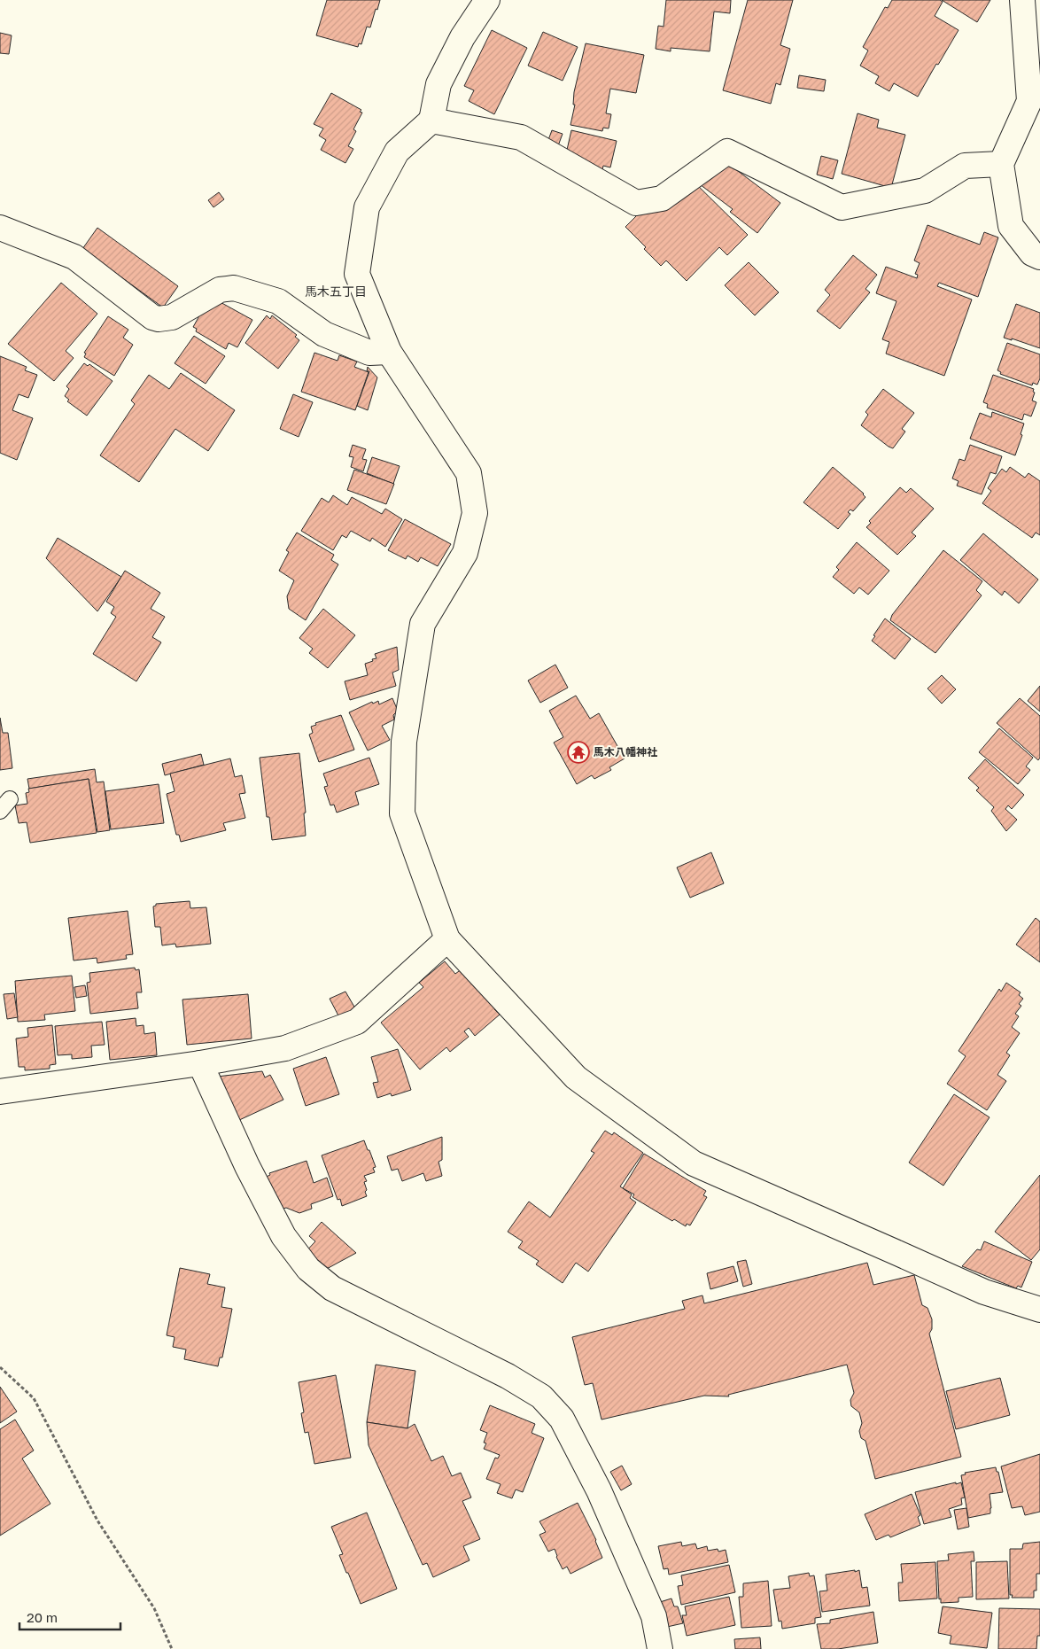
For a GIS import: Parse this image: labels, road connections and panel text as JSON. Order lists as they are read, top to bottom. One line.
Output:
{"districts":["馬木五丁目"],"places":{"temple":["馬木八幡神社"]},"scale_bar":"20 m"}
